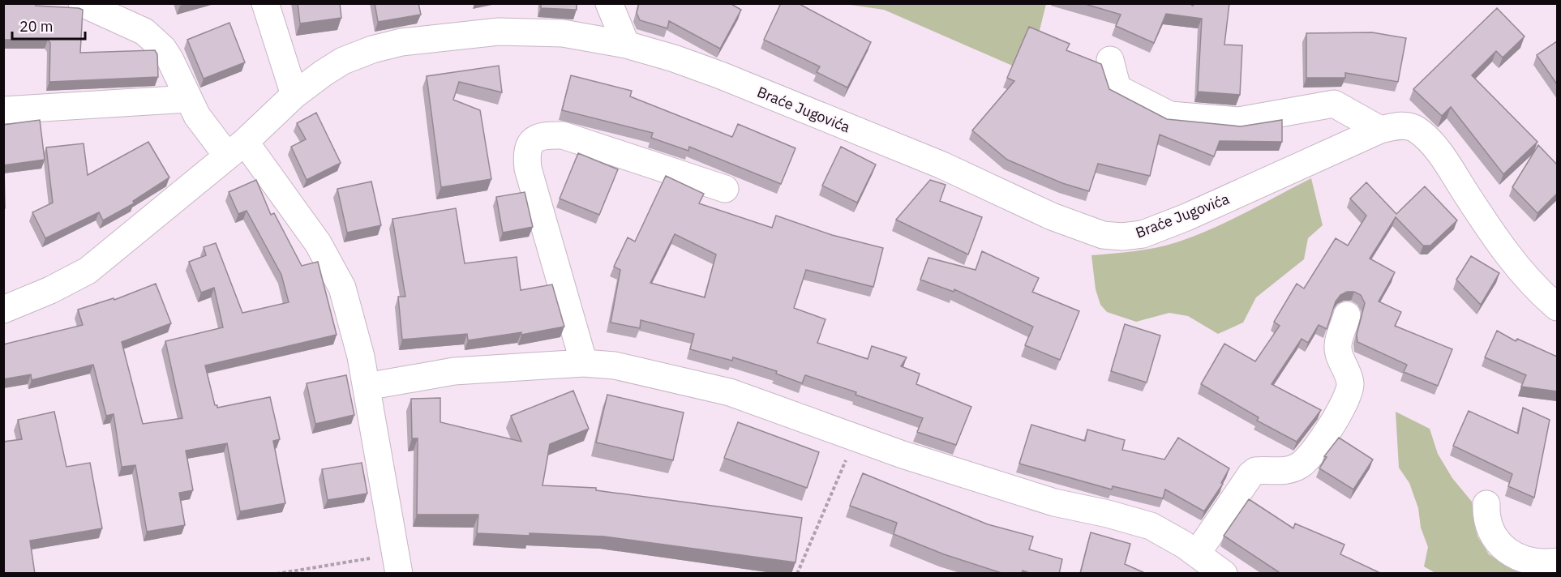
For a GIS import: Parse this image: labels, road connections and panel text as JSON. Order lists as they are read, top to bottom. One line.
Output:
{"streets":{"street":["Braće Jugovića"]},"scale_bar":"20 m"}
